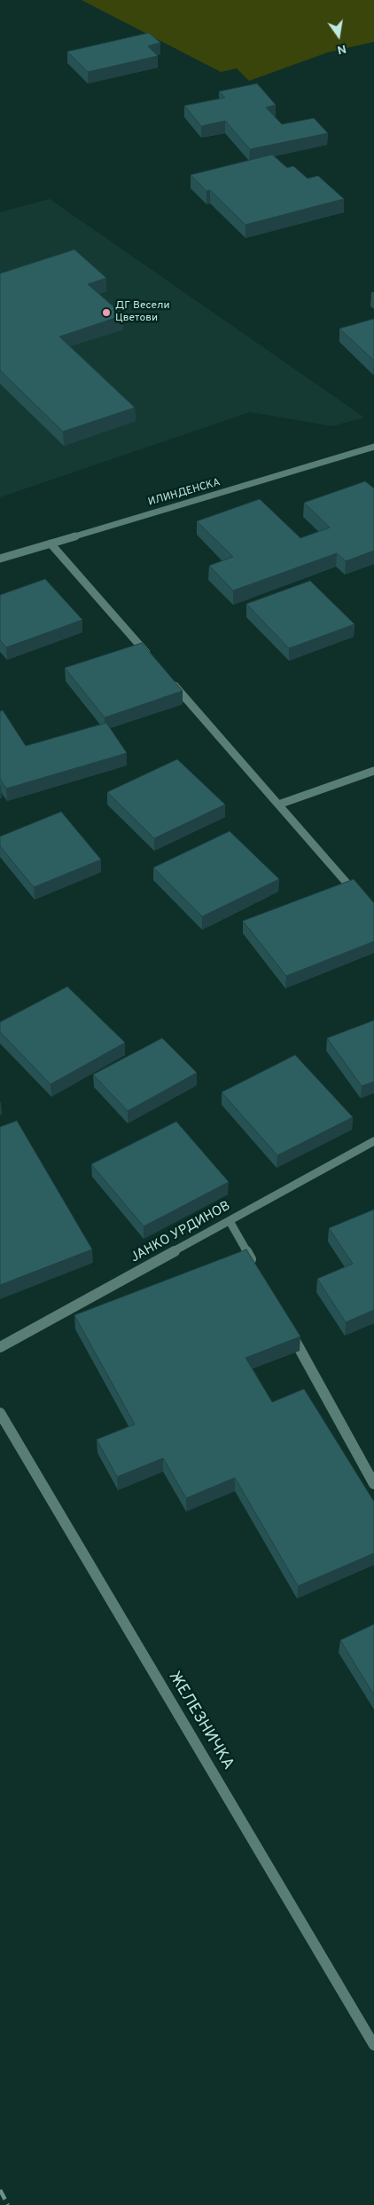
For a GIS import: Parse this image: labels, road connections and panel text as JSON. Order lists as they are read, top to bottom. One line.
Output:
{"streets":{"street":["ИЛИНДЕНСКА","ЈАНКО УРДИНОВ","ЖЕЛЕЗНИЧКА"]},"places":["ДГ Весели Цветови"],"north":"bottom"}
